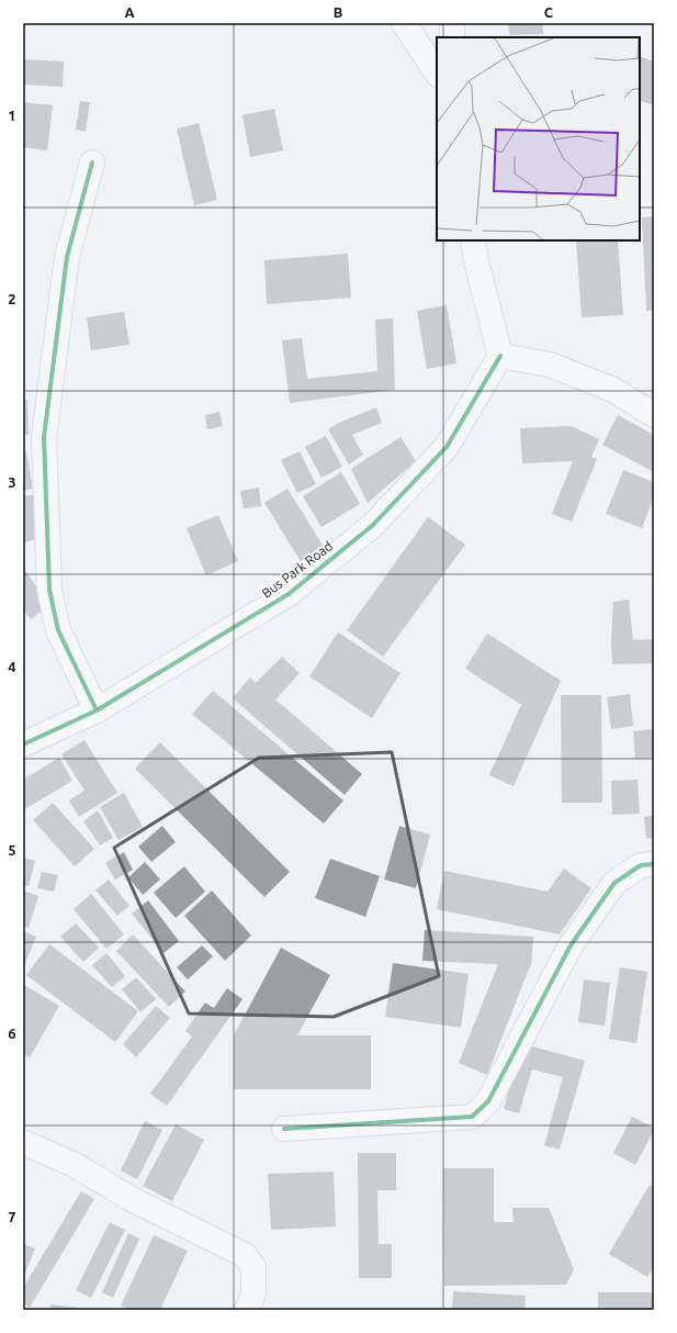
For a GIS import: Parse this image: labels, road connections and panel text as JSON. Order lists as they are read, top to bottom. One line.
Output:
{"streets":{"street":["Bus Park Road"]},"grid":{"columns":["A","B","C"],"rows":["1","2","3","4","5","6","7"]}}
